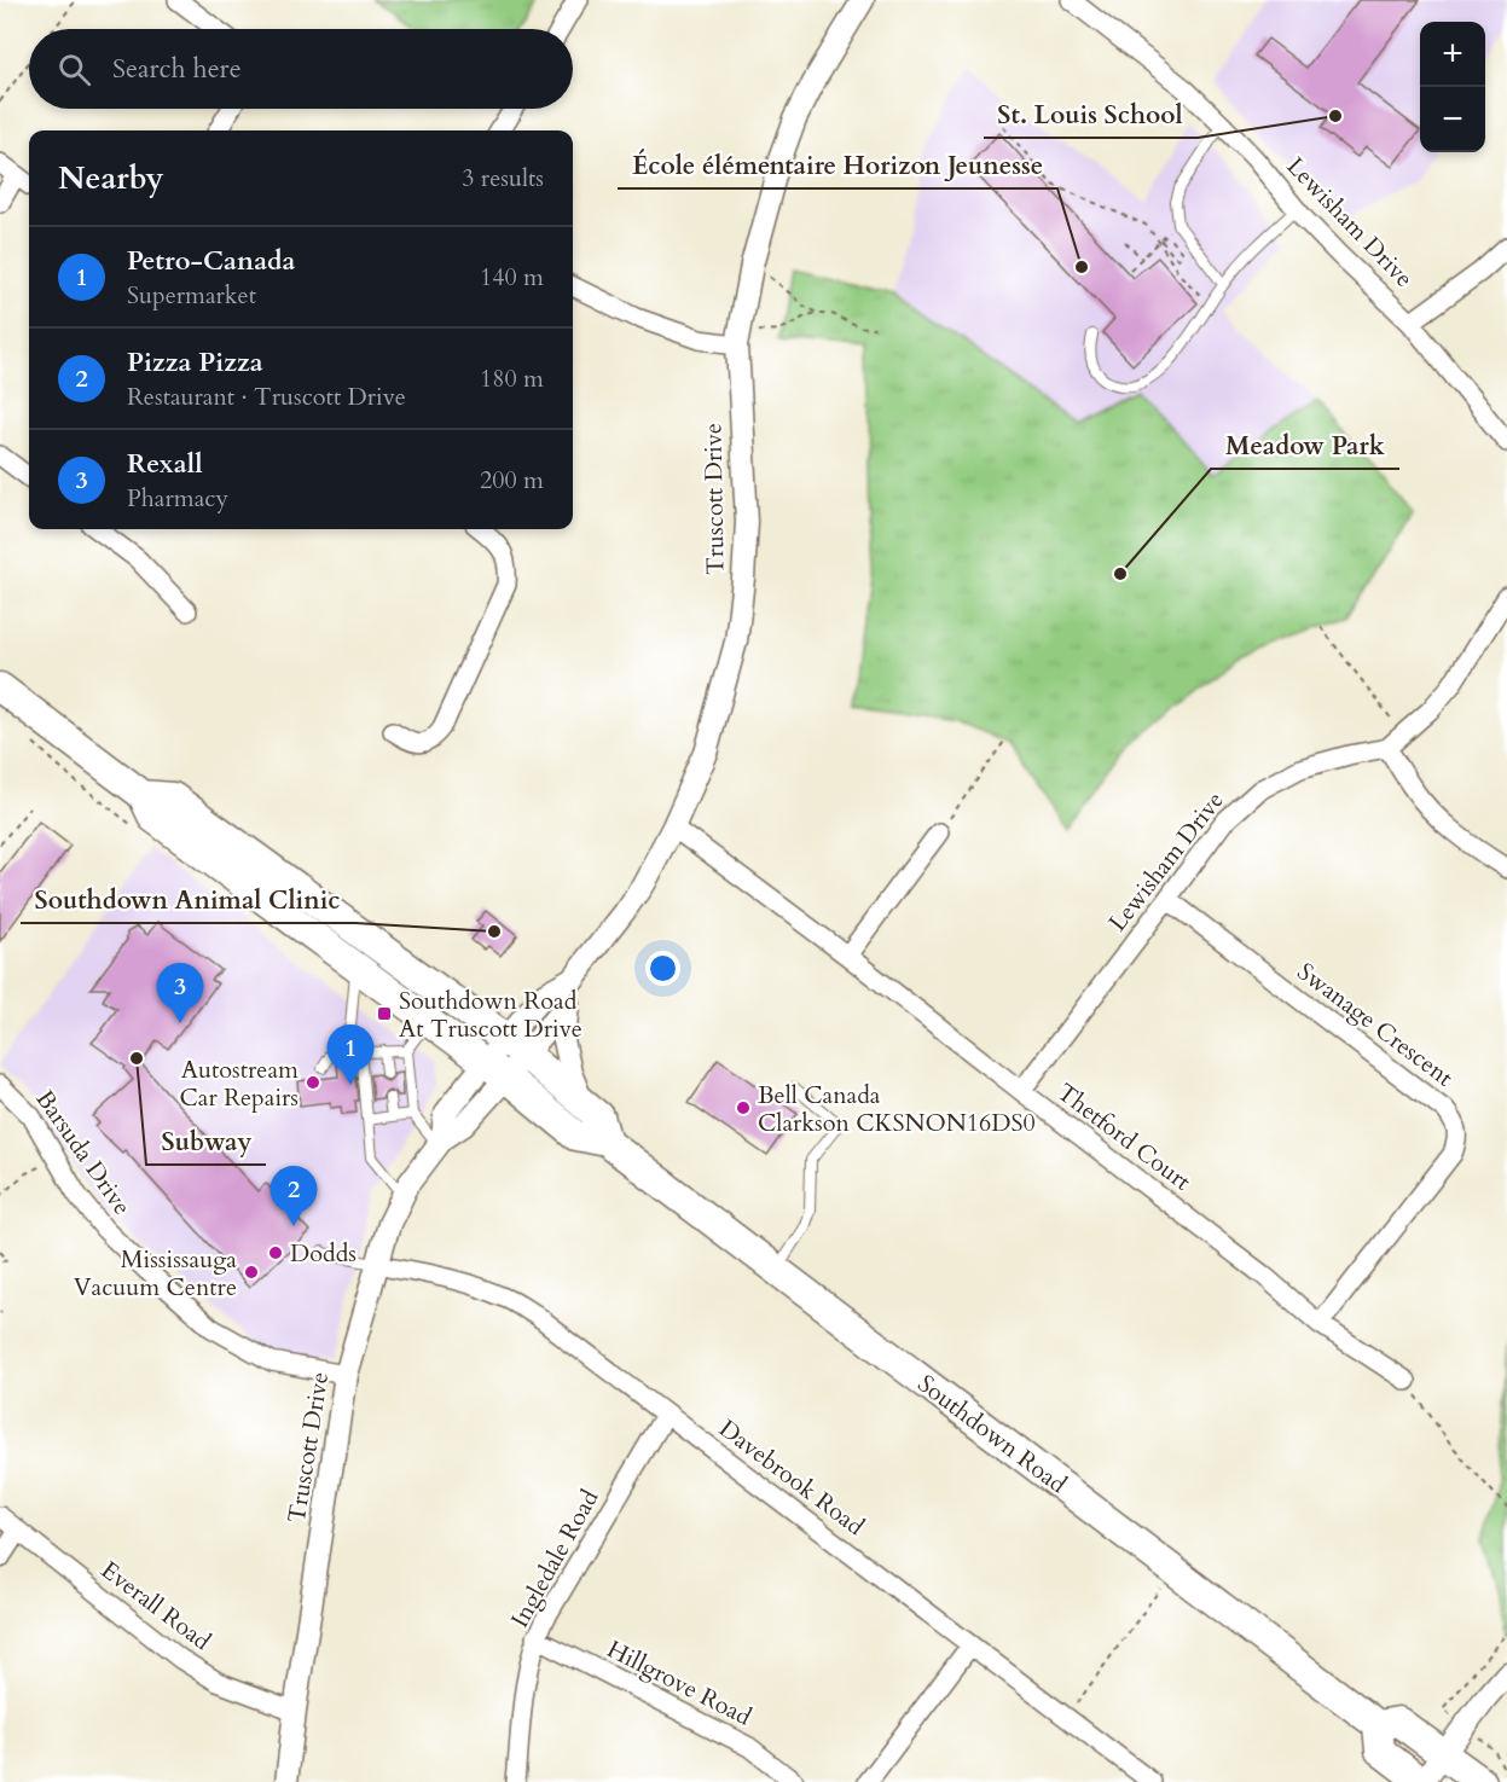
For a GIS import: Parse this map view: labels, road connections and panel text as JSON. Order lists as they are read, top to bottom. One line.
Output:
{"streets":{"main road":["Southdown Road"],"street":["Lewisham Drive","Truscott Drive","Swanage Crescent","Thetford Court","Barsuda Drive","Davebrook Road","Ingledale Road","Everall Road","Hillgrove Road"]},"crossings":[["Lewisham Drive","Swanage Crescent"],["Lewisham Drive","Thetford Court"],["Truscott Drive","Thetford Court"],["Truscott Drive","Barsuda Drive"],["Truscott Drive","Southdown Road"],["Truscott Drive","Davebrook Road"],["Truscott Drive","Everall Road"],["Swanage Crescent","Thetford Court"],["Davebrook Road","Ingledale Road"],["Ingledale Road","Hillgrove Road"]],"places":{"other":["St. Louis School","École élémentaire Horizon Jeunesse","Meadow Park","Southdown Animal Clinic","Subway","Autostream Car Repairs","Bell Canada Clarkson CKSNON16DS0","Dodds","Mississauga Vacuum Centre"],"transit":["Southdown Road At Truscott Drive"]},"page":{"map_buttons":["+","−"],"search":"Search here","heading":["Nearby","3 results"],"list":[{"mark":"1","name":"Petro-Canada","note":"Supermarket","value":"140 m"},{"mark":"2","name":"Pizza Pizza","note":"Restaurant · Truscott Drive","value":"180 m"},{"mark":"3","name":"Rexall","note":"Pharmacy","value":"200 m"}],"pins":["3","1","2"]}}
